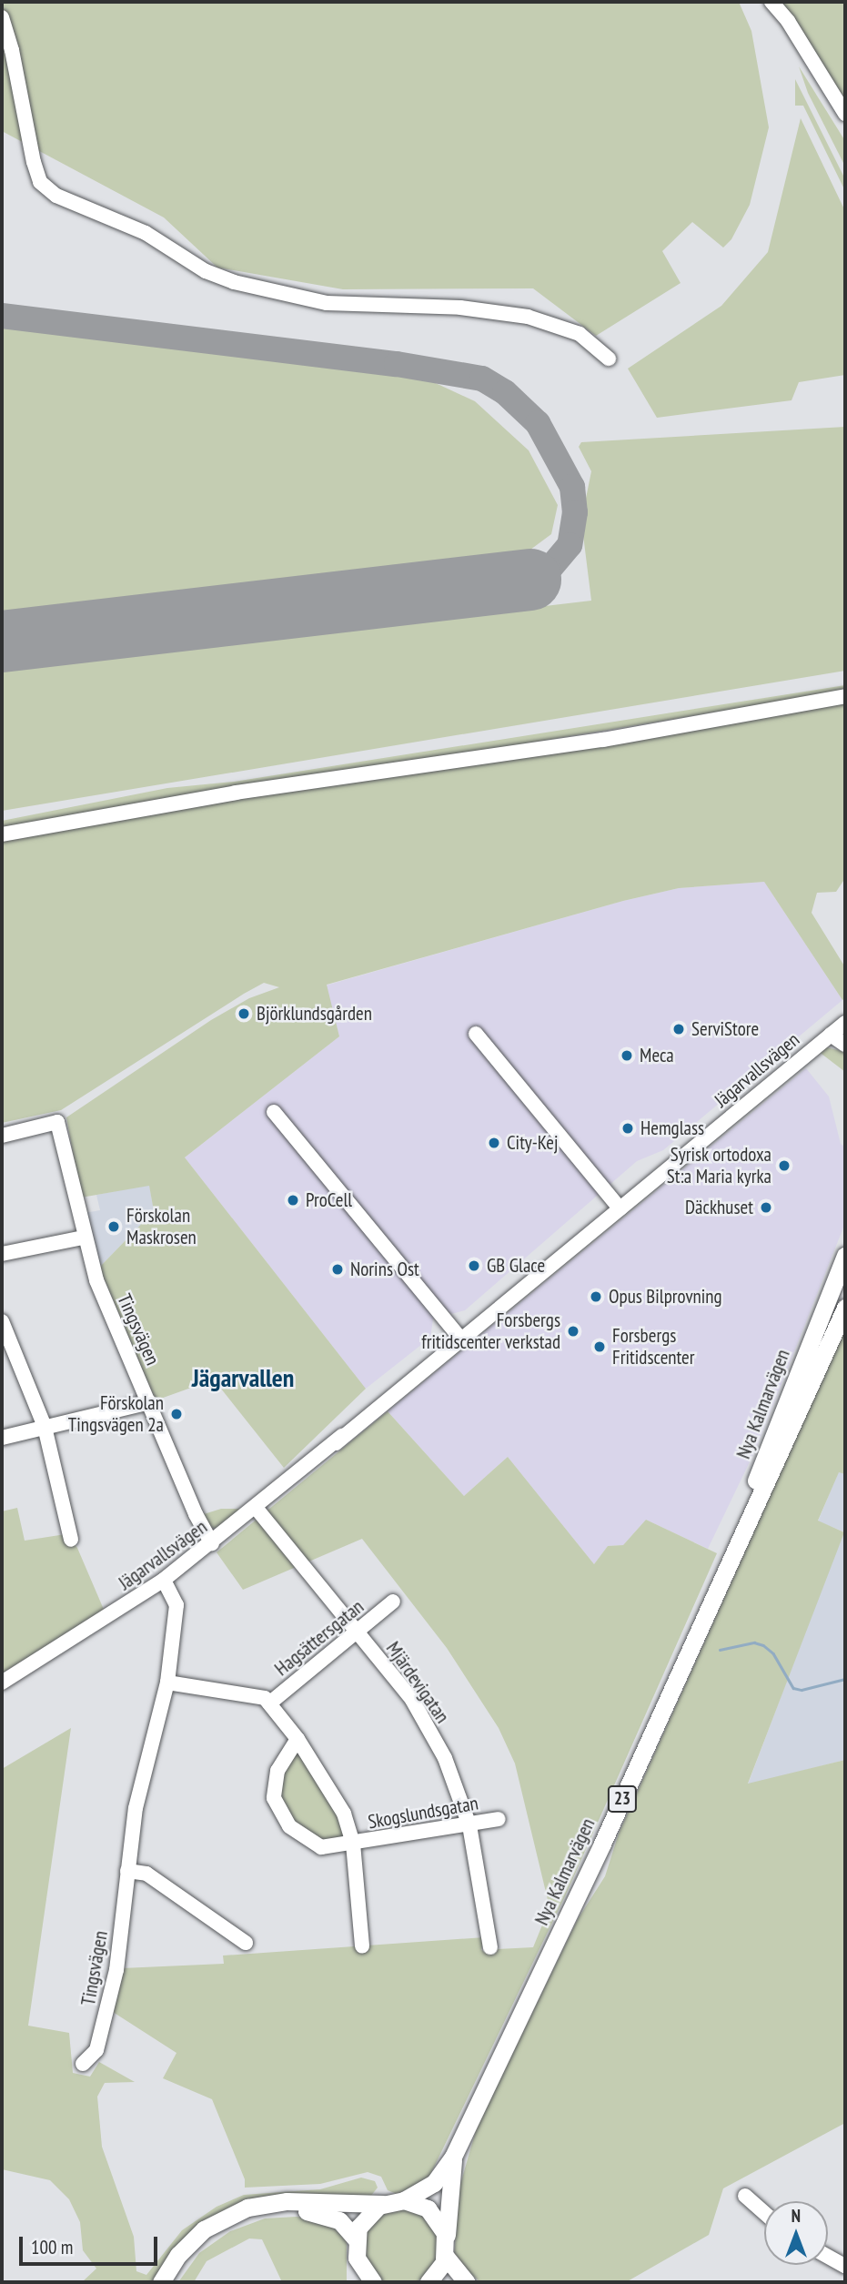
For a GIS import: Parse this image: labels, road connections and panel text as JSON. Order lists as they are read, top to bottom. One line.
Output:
{"streets":{"main road":["Nya Kalmarvägen","23"],"street":["Jägarvallsvägen","Tingsvägen","Hagsättersgatan","Mjärdevigatan","Skogslundsgatan"]},"crossings":[["Jägarvallsvägen","Tingsvägen"],["Jägarvallsvägen","Mjärdevigatan"],["Nya Kalmarvägen","23"],["Hagsättersgatan","Mjärdevigatan"],["Mjärdevigatan","Skogslundsgatan"]],"districts":["Jägarvallen"],"places":["Björklundsgården","ServiStore","Meca","Hemglass","City-Kej","Syrisk ortodoxa St:a Maria kyrka","ProCell","Däckhuset","Förskolan Maskrosen","GB Glace","Norins Ost","Opus Bilprovning","Forsbergs fritidscenter verkstad","Forsbergs Fritidscenter","Förskolan Tingsvägen 2a"],"scale_bar":"100 m","north":"top"}
